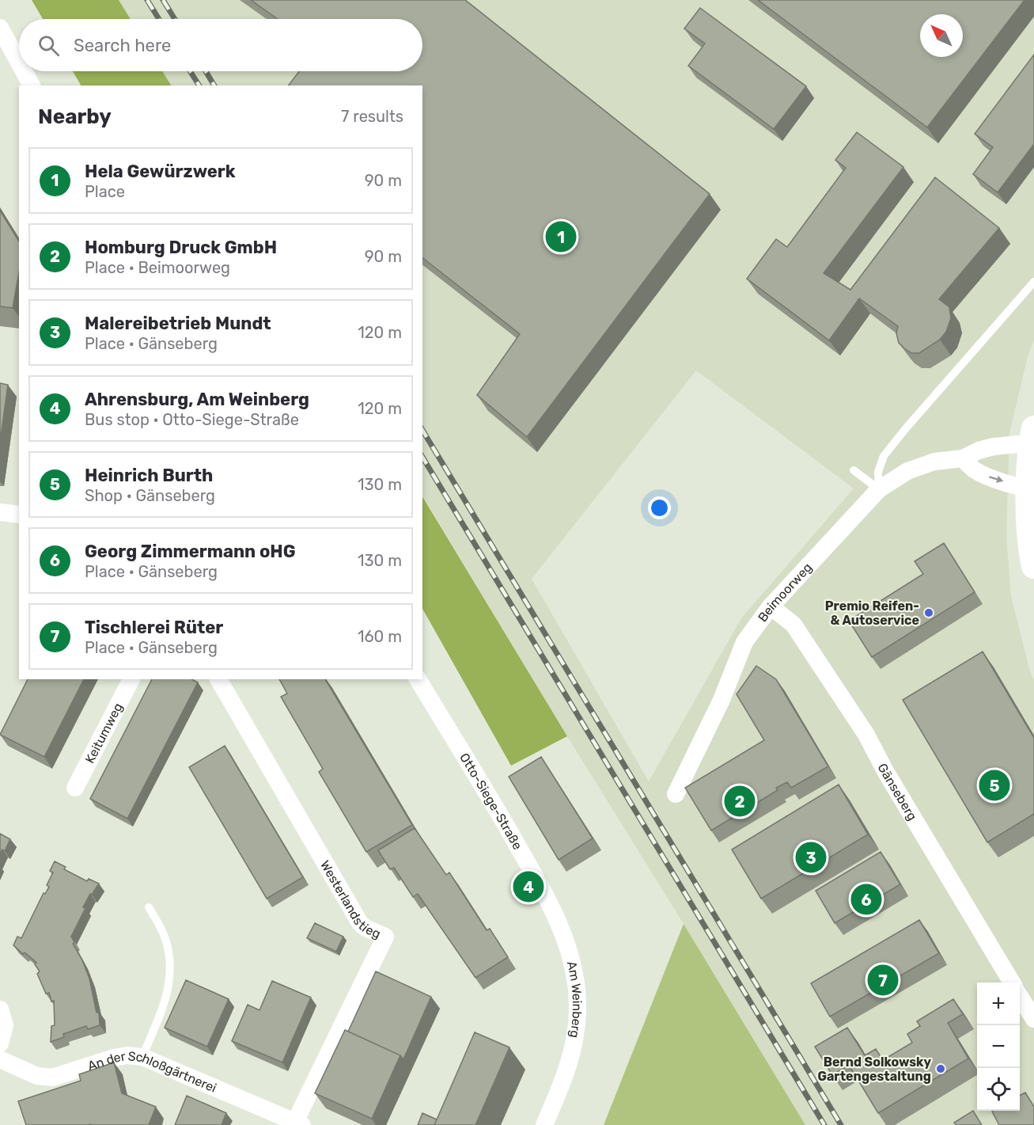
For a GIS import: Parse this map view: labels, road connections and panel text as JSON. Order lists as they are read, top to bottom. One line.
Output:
{"streets":{"main road":["Beimoorweg"],"street":["Keitumweg","Gänseberg","Otto-Siege-Straße","Westerlandstieg","Am Weinberg","An der Schloßgärtnerei"]},"crossings":[["Beimoorweg","Gänseberg"],["Otto-Siege-Straße","Am Weinberg"],["Westerlandstieg","An der Schloßgärtnerei"]],"places":["Premio Reifen- & Autoservice","Bernd Solkowsky Gartengestaltung"],"north":"top left","page":{"search":"Search here","heading":["Nearby","7 results"],"list":[{"mark":"1","name":"Hela Gewürzwerk","note":"Place","value":"90 m"},{"mark":"2","name":"Homburg Druck GmbH","note":"Place · Beimoorweg","value":"90 m"},{"mark":"3","name":"Malereibetrieb Mundt","note":"Place · Gänseberg","value":"120 m"},{"mark":"4","name":"Ahrensburg, Am Weinberg","note":"Bus stop · Otto-Siege-Straße","value":"120 m"},{"mark":"5","name":"Heinrich Burth","note":"Shop · Gänseberg","value":"130 m"},{"mark":"6","name":"Georg Zimmermann oHG","note":"Place · Gänseberg","value":"130 m"},{"mark":"7","name":"Tischlerei Rüter","note":"Place · Gänseberg","value":"160 m"}],"pins":["1","5","2","3","4","6","7"],"map_buttons":["+","−"]}}
